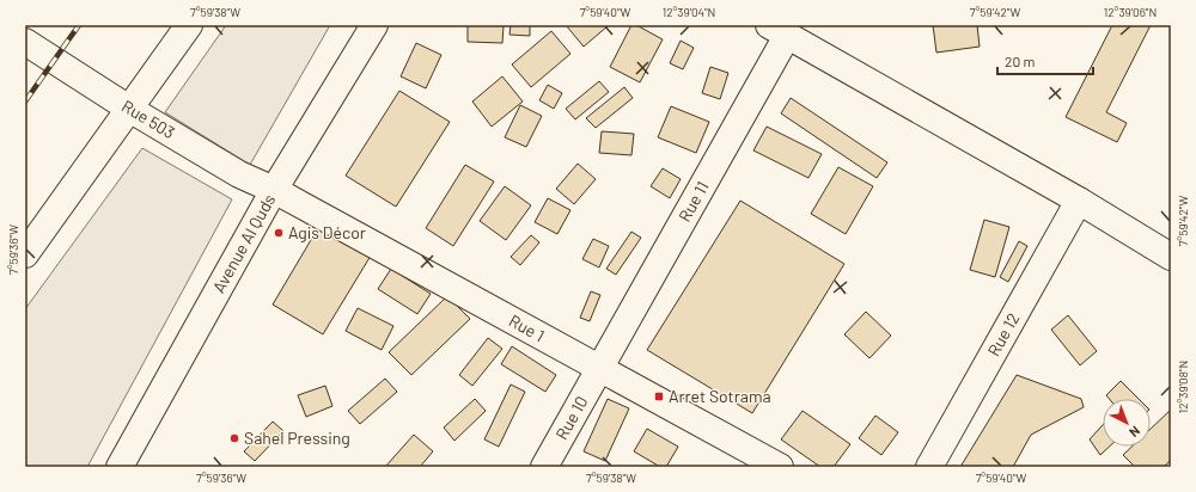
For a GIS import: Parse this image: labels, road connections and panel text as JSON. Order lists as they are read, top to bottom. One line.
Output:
{"streets":{"main road":["Rue 503","Rue 11","Avenue Al Quds","Rue 1","Rue 12","Rue 10"]},"crossings":[["Rue 503","Avenue Al Quds"],["Rue 503","Rue 1"],["Rue 11","Rue 1"],["Rue 11","Rue 10"],["Avenue Al Quds","Rue 1"],["Rue 1","Rue 10"]],"places":{"other":["Agis Décor","Sahel Pressing"],"transit":["Arret Sotrama"]},"scale_bar":"20 m","north":"bottom right","coordinates":["7°59'38\"W","7°59'40\"W","12°39'04\"N","7°59'42\"W","12°39'06\"N","7°59'36\"W","12°39'08\"N"]}
